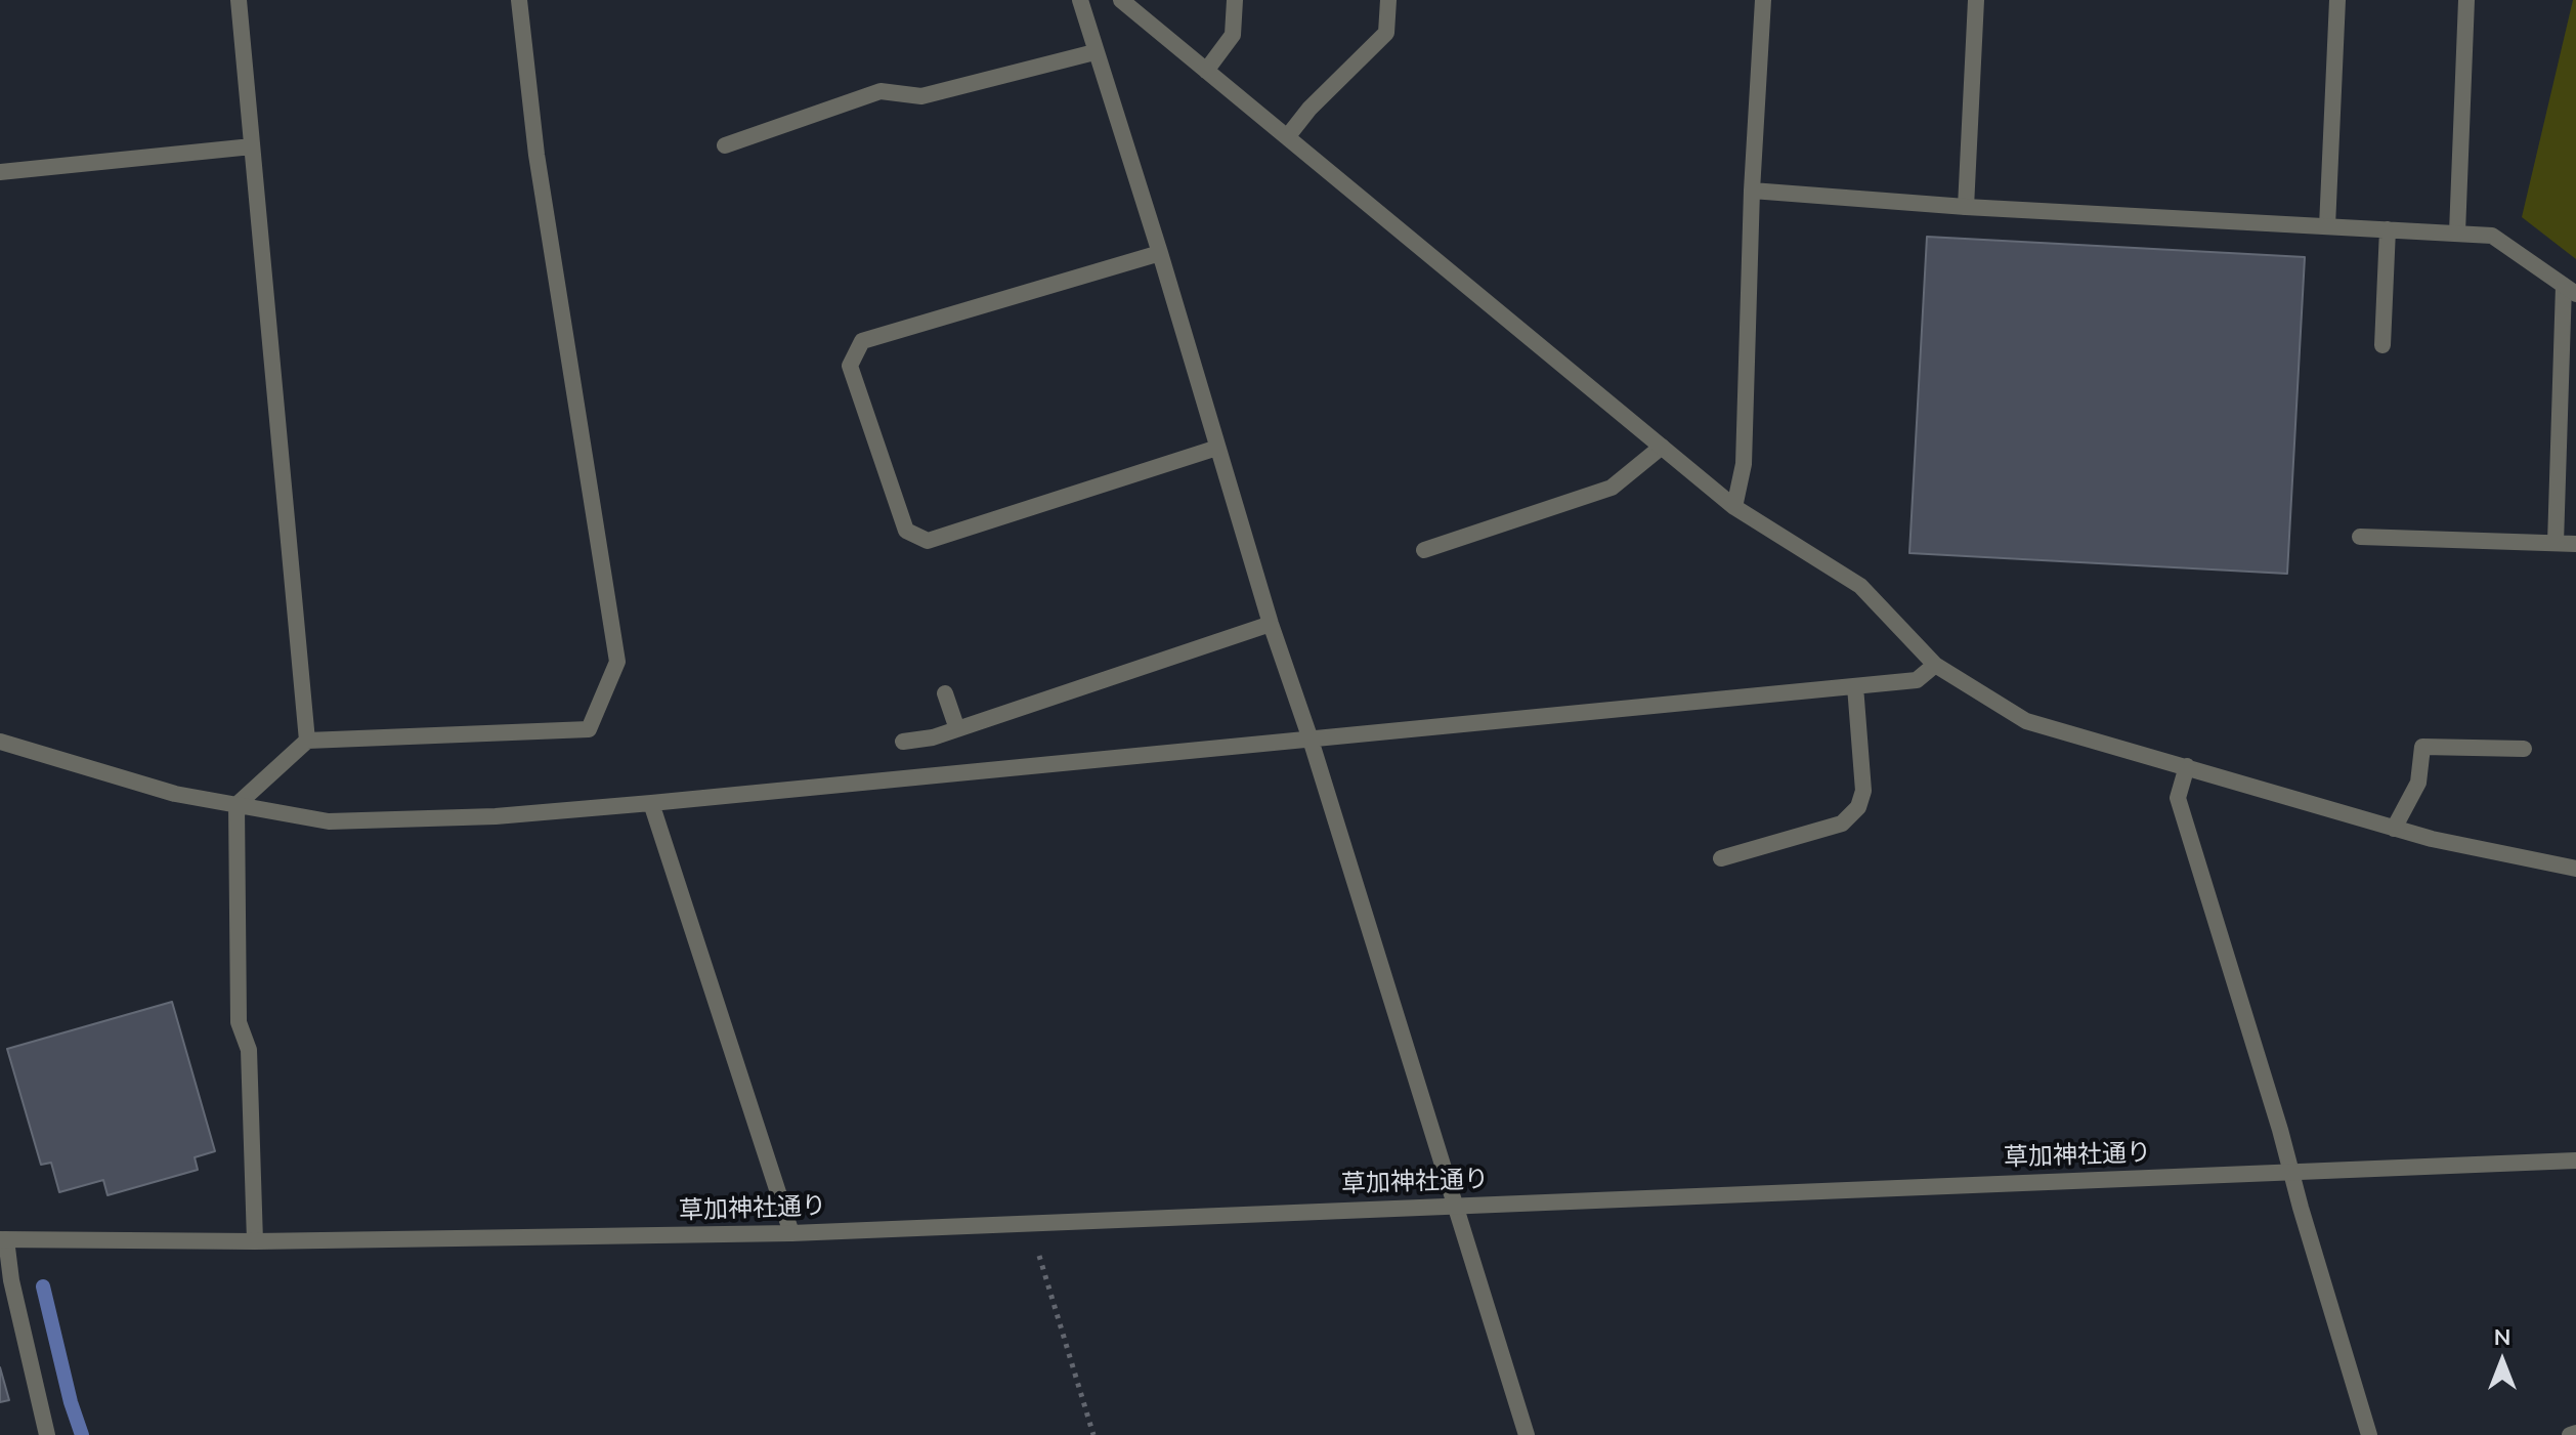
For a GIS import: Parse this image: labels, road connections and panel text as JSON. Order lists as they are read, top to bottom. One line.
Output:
{"streets":{"street":["草加神社通り"]},"north":"top"}
